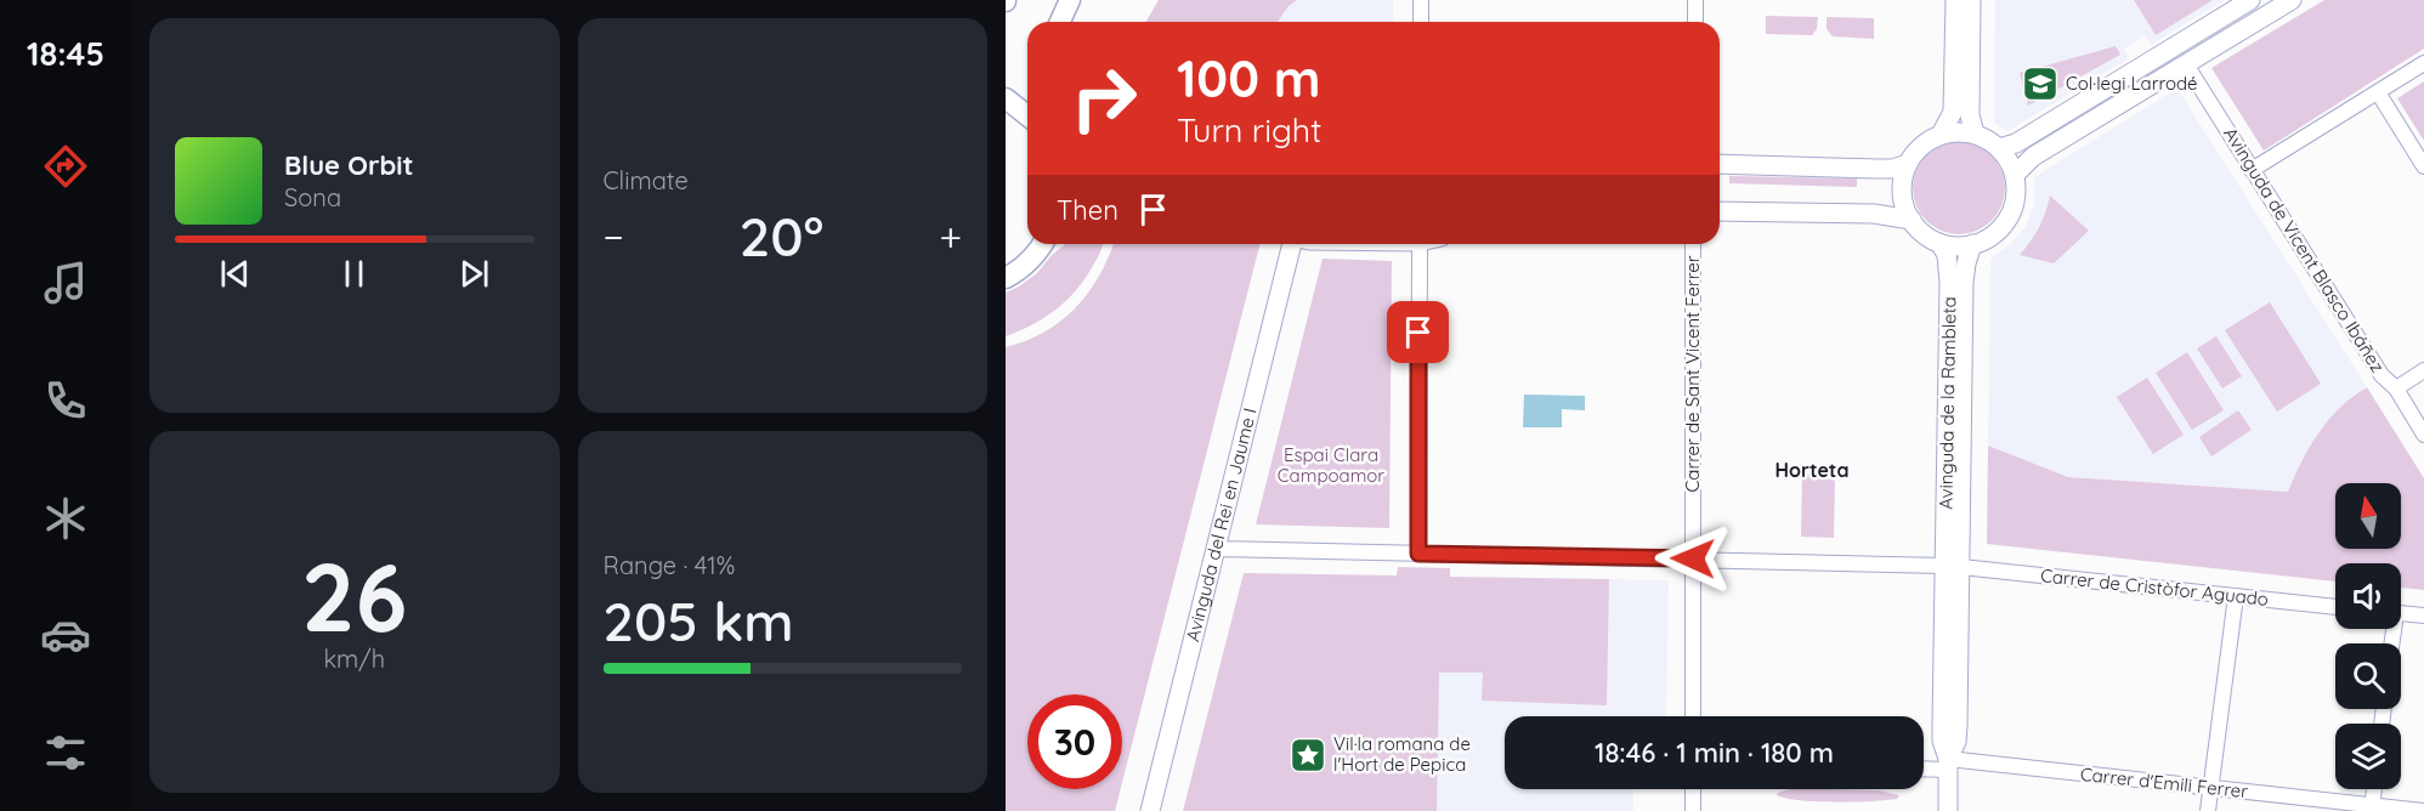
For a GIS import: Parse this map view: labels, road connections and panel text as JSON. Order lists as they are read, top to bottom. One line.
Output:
{"streets":{"street":["Avinguda de Vicent Blasco Ibáñez","Carrer de Sant Vicent Ferrer","Avinguda de la Rambleta","Avinguda del Rei en Jaume I","Carrer de Cristòfor Aguado","Carrer d'Emili Ferrer"]},"crossings":[["Carrer de Sant Vicent Ferrer","Carrer de Cristòfor Aguado"],["Avinguda de la Rambleta","Carrer de Cristòfor Aguado"],["Avinguda de la Rambleta","Carrer d'Emili Ferrer"],["Avinguda del Rei en Jaume I","Carrer de Cristòfor Aguado"]],"districts":["Horteta"],"parks":["Espai Clara Campoamor"],"places":{"school or university":["Col·legi Larrodé"],"place":["Vil·la romana de l'Hort de Pepica"]},"north":"top","page":{"tabs":"18:45","tile":["Climate",["26","km/h"],["Range · 41%","205 km"]],"turn":["100 m","Turn right"],"song":["Blue Orbit","Sona"],"then":"Then","heat":["−","20°","+"],"limit":"30","trip":"18:46 · 1 min · 180 m"}}
